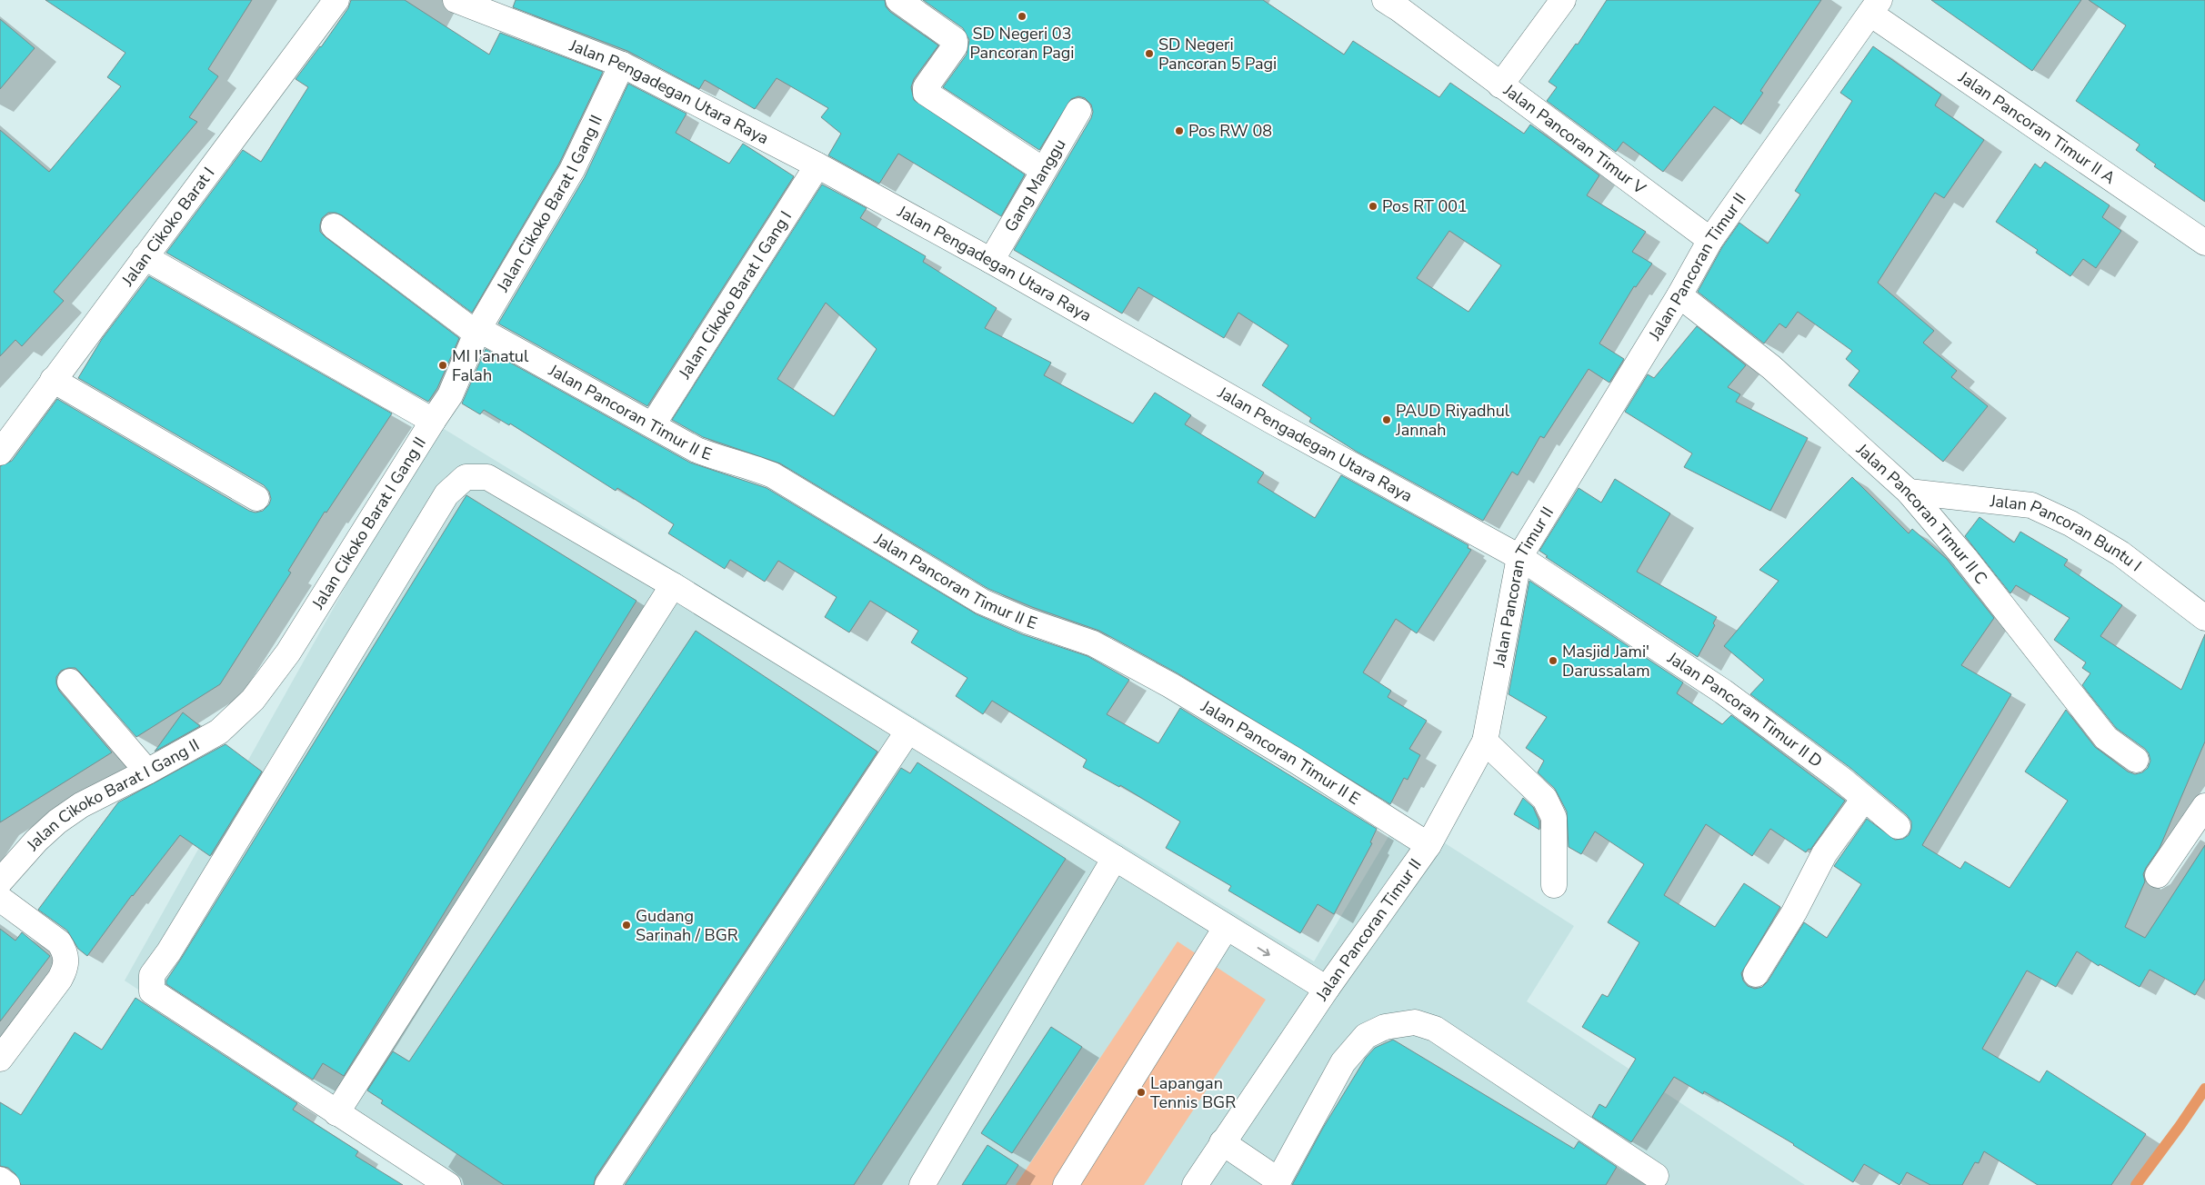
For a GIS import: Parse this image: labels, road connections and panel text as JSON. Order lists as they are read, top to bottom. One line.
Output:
{"streets":{"street":["Jalan Pengadegan Utara Raya","Jalan Pancoran Timur II A","Jalan Pancoran Timur V","Gang Manggu","Jalan Cikoko Barat I Gang II","Jalan Cikoko Barat I","Jalan Pancoran Timur II","Jalan Cikoko Barat I Gang I","Jalan Pancoran Timur II E","Jalan Pancoran Timur II C","Jalan Pancoran Buntu I","Jalan Pancoran Timur II D"]},"crossings":[["Jalan Pengadegan Utara Raya","Gang Manggu"],["Jalan Pengadegan Utara Raya","Jalan Cikoko Barat I Gang II"],["Jalan Pengadegan Utara Raya","Jalan Pancoran Timur II"],["Jalan Pengadegan Utara Raya","Jalan Cikoko Barat I Gang I"],["Jalan Pengadegan Utara Raya","Jalan Pancoran Timur II D"],["Jalan Pancoran Timur II A","Jalan Pancoran Timur II"],["Jalan Pancoran Timur V","Jalan Pancoran Timur II"],["Jalan Cikoko Barat I Gang II","Jalan Pancoran Timur II E"],["Jalan Pancoran Timur II","Jalan Pancoran Timur II E"],["Jalan Pancoran Timur II","Jalan Pancoran Timur II C"],["Jalan Pancoran Timur II","Jalan Pancoran Timur II D"],["Jalan Cikoko Barat I Gang I","Jalan Pancoran Timur II E"],["Jalan Pancoran Timur II C","Jalan Pancoran Buntu I"]],"places":["SD Negeri 03 Pancoran Pagi","SD Negeri Pancoran 5 Pagi","Pos RW 08","Pos RT 001","MI I'anatul Falah","PAUD Riyadhul Jannah","Masjid Jami' Darussalam","Gudang Sarinah / BGR","Lapangan Tennis BGR"]}
